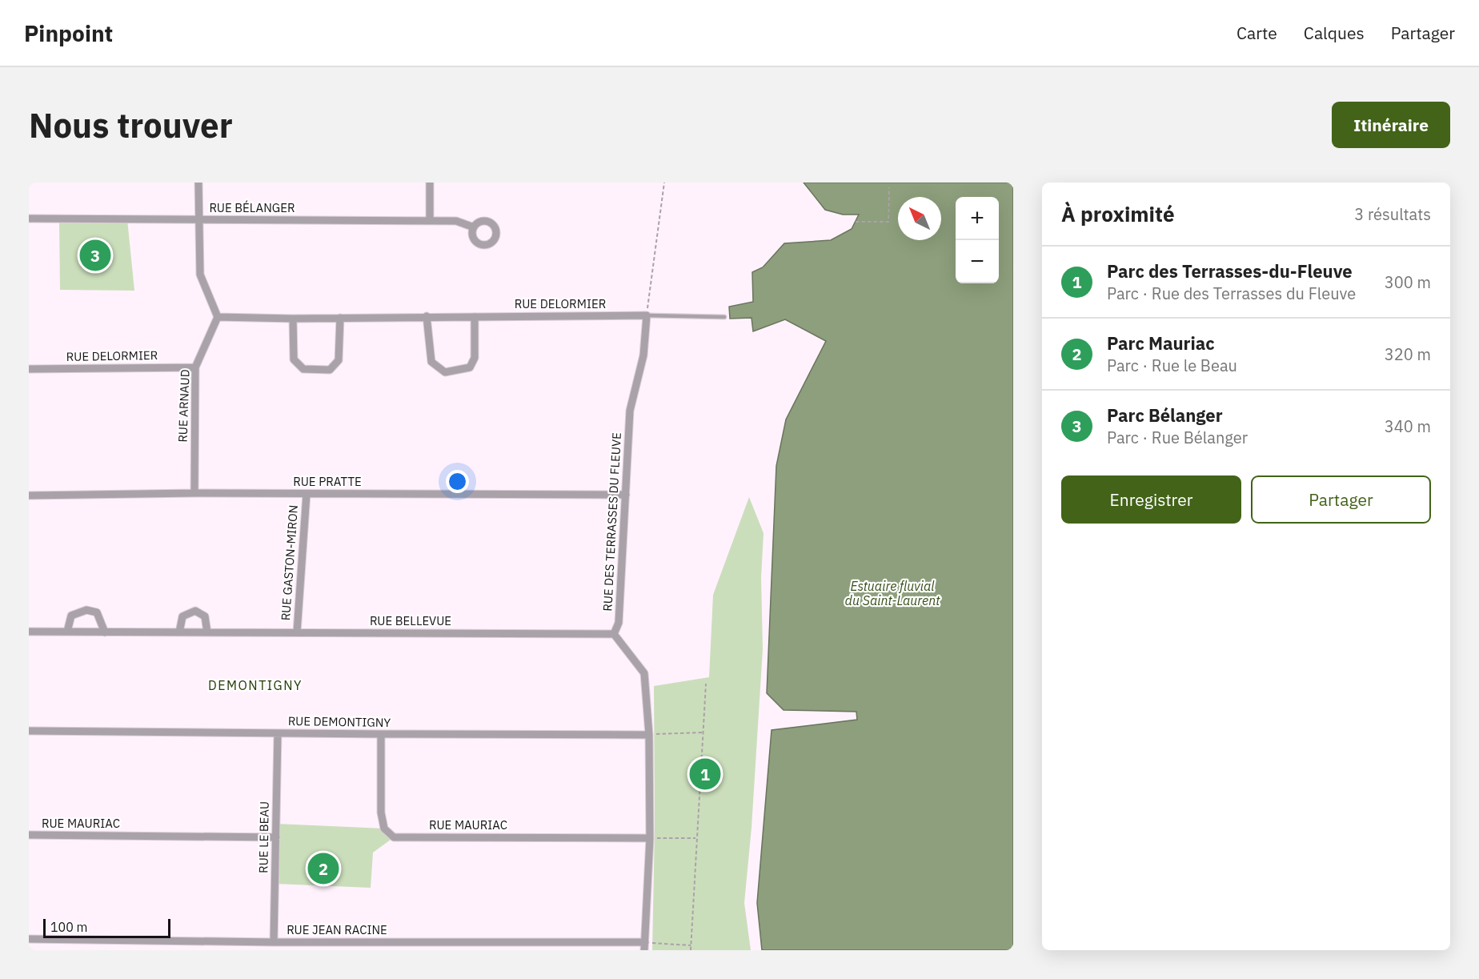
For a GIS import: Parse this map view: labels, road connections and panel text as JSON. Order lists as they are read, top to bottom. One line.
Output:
{"streets":{"street":["RUE BÉLANGER","RUE DELORMIER","RUE ARNAUD","RUE PRATTE","RUE DES TERRASSES DU FLEUVE","RUE GASTON-MIRON","RUE BELLEVUE","RUE DEMONTIGNY","RUE MAURIAC","RUE LE BEAU","RUE JEAN RACINE"]},"crossings":[["RUE DELORMIER","RUE ARNAUD"],["RUE DELORMIER","RUE DES TERRASSES DU FLEUVE"],["RUE ARNAUD","RUE PRATTE"],["RUE PRATTE","RUE DES TERRASSES DU FLEUVE"],["RUE PRATTE","RUE GASTON-MIRON"],["RUE DES TERRASSES DU FLEUVE","RUE BELLEVUE"],["RUE GASTON-MIRON","RUE BELLEVUE"],["RUE DEMONTIGNY","RUE MAURIAC"],["RUE DEMONTIGNY","RUE LE BEAU"],["RUE MAURIAC","RUE LE BEAU"],["RUE LE BEAU","RUE JEAN RACINE"]],"districts":["DEMONTIGNY"],"water":["Estuaire fluvial du Saint-Laurent"],"scale_bar":"100 m","north":"top left","page":{"header":"Pinpoint","nav":["Carte","Calques","Partager"],"buttons":["Itinéraire",["Enregistrer","Partager"]],"title":"Nous trouver","heading":["À proximité","3 résultats"],"map_buttons":["+","−"],"pins":["3","1","2"],"list":[{"mark":"1","name":"Parc des Terrasses-du-Fleuve","note":"Parc · Rue des Terrasses du Fleuve","value":"300 m"},{"mark":"2","name":"Parc Mauriac","note":"Parc · Rue le Beau","value":"320 m"},{"mark":"3","name":"Parc Bélanger","note":"Parc · Rue Bélanger","value":"340 m"}],"scale":"100 m"}}
